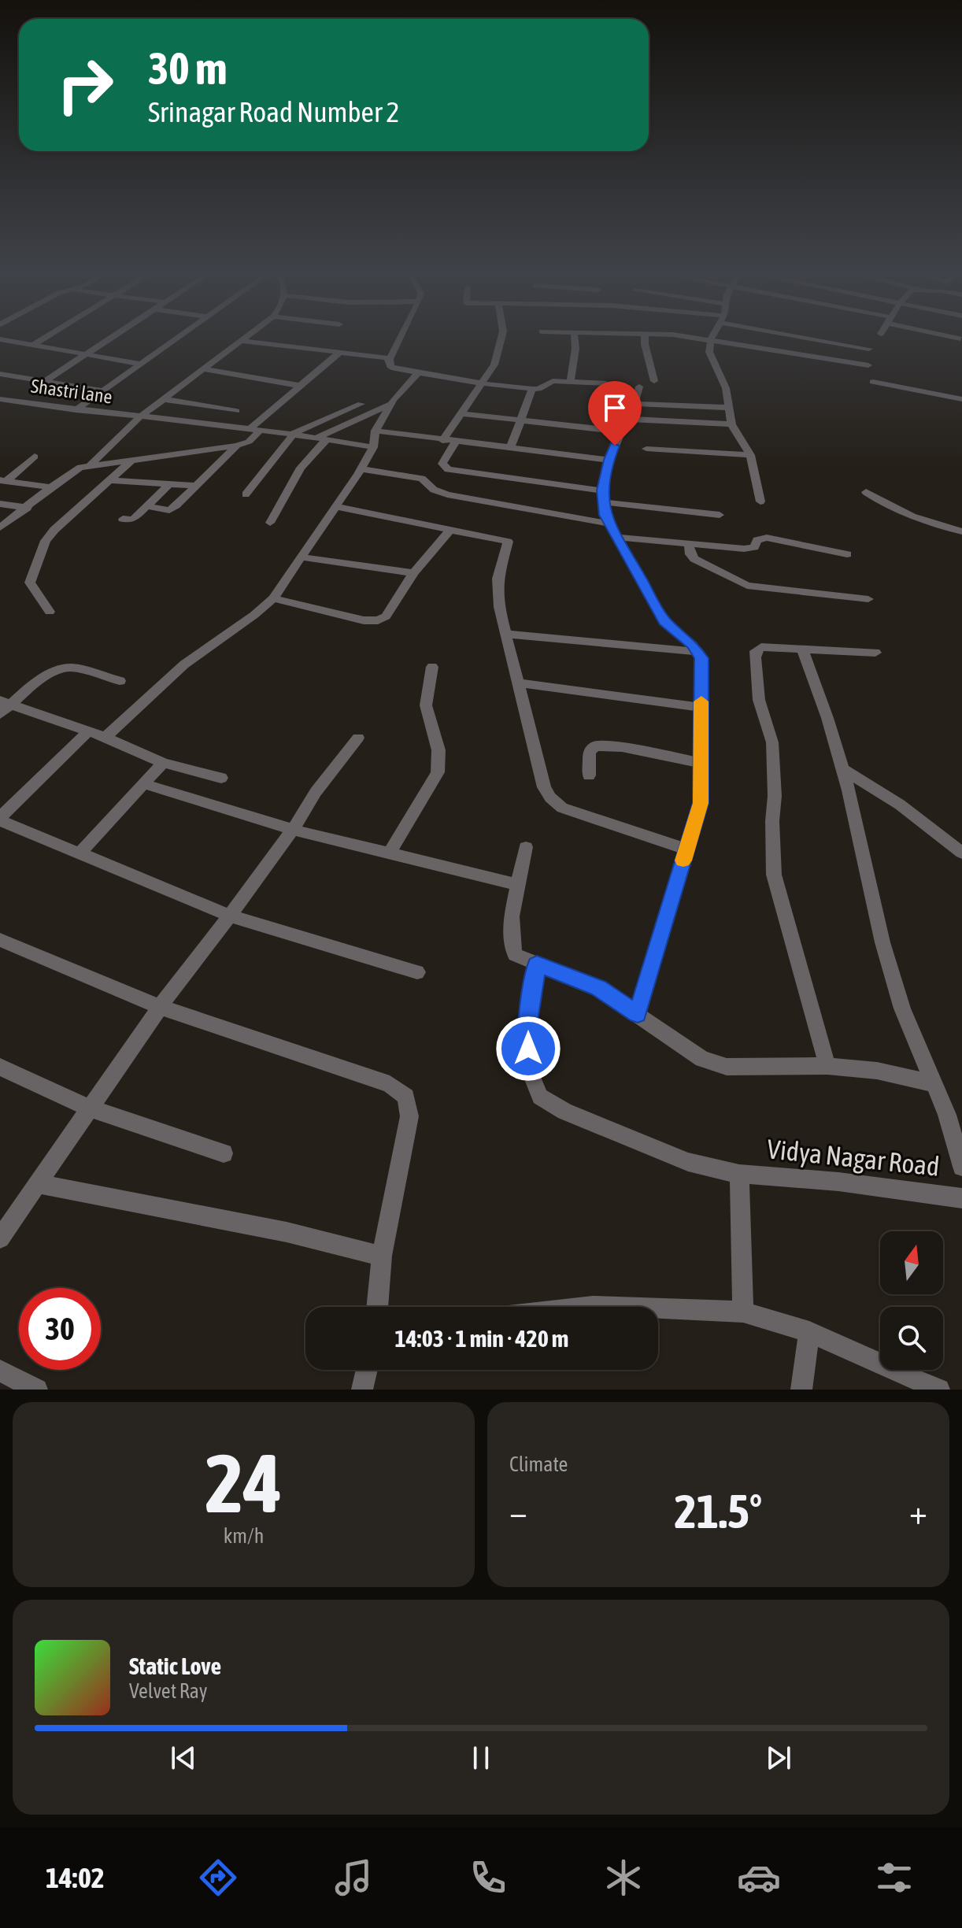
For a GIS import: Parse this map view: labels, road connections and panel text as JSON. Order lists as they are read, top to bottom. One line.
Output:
{"streets":{"street":["Shastri lane","Vidya Nagar Road"]},"north":"top","page":{"turn":["30 m","Srinagar Road Number 2"],"limit":"30","trip":"14:03 · 1 min · 420 m","tile":[["24","km/h"],"Climate"],"heat":["−","21.5°","+"],"song":["Static Love","Velvet Ray"],"tabs":"14:02"}}
